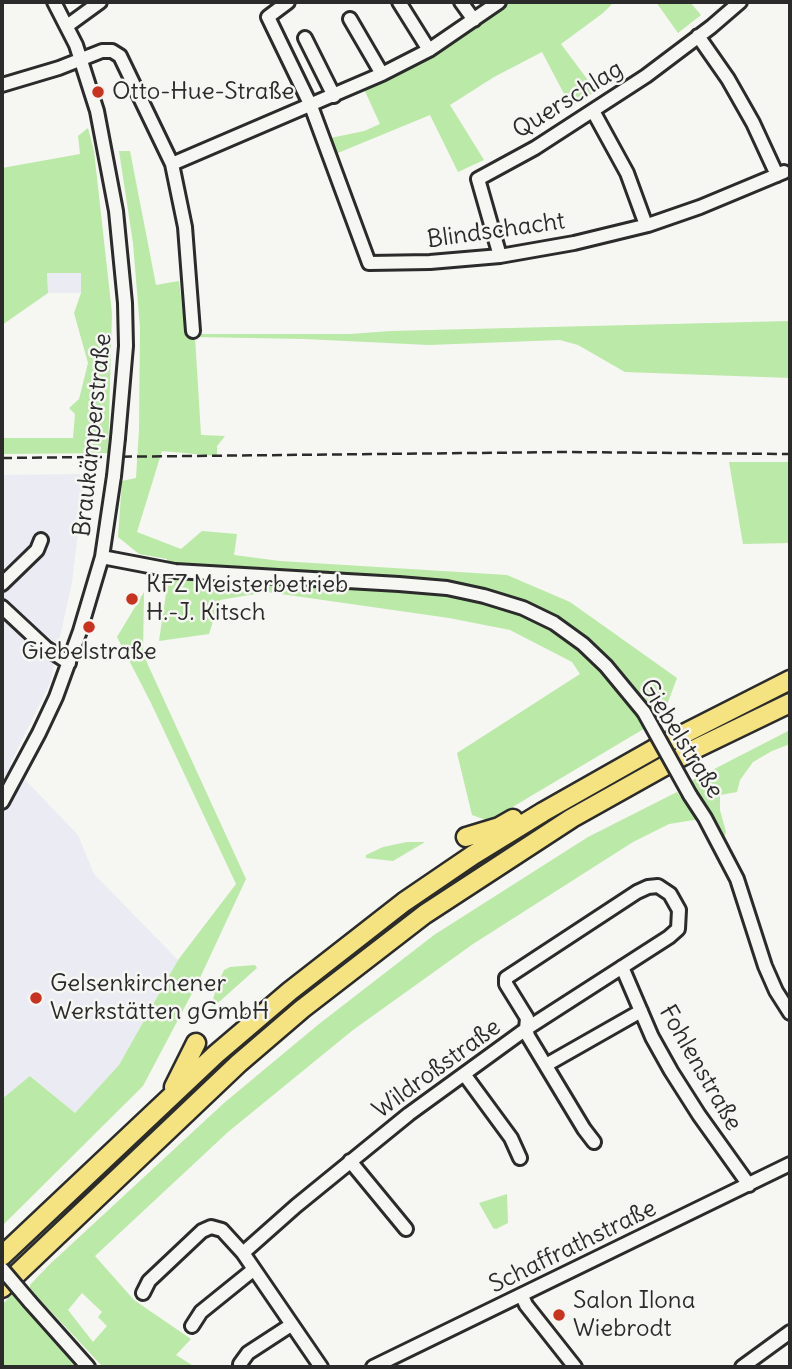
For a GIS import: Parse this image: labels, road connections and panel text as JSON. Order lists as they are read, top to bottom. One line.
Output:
{"streets":{"street":["Querschlag","Blindschacht","Braukämperstraße","Giebelstraße","Fohlenstraße","Wildroßstraße","Schaffrathstraße"]},"crossings":[["Querschlag","Blindschacht"],["Braukämperstraße","Giebelstraße"],["Fohlenstraße","Wildroßstraße"],["Fohlenstraße","Schaffrathstraße"]],"places":["Otto-Hue-Straße","KFZ Meisterbetrieb H.-J. Kitsch","Giebelstraße","Gelsenkirchener Werkstätten gGmbH","Salon Ilona Wiebrodt"]}
